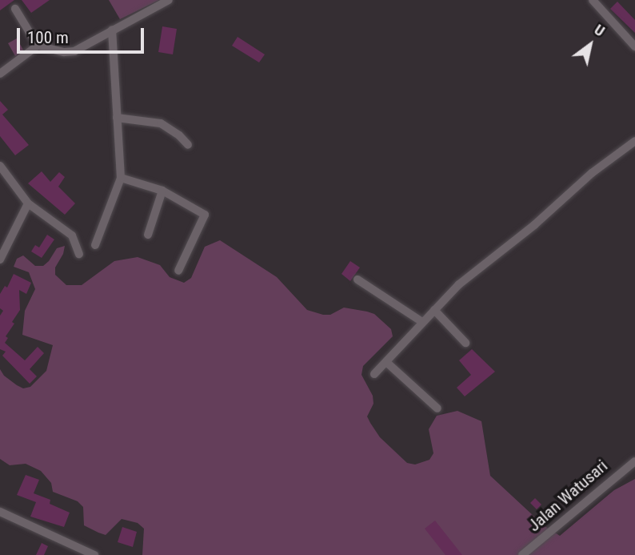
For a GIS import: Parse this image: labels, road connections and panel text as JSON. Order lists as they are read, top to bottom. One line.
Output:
{"streets":{"street":["Jalan Watusari"]},"scale_bar":"100 m","north":"top right"}
